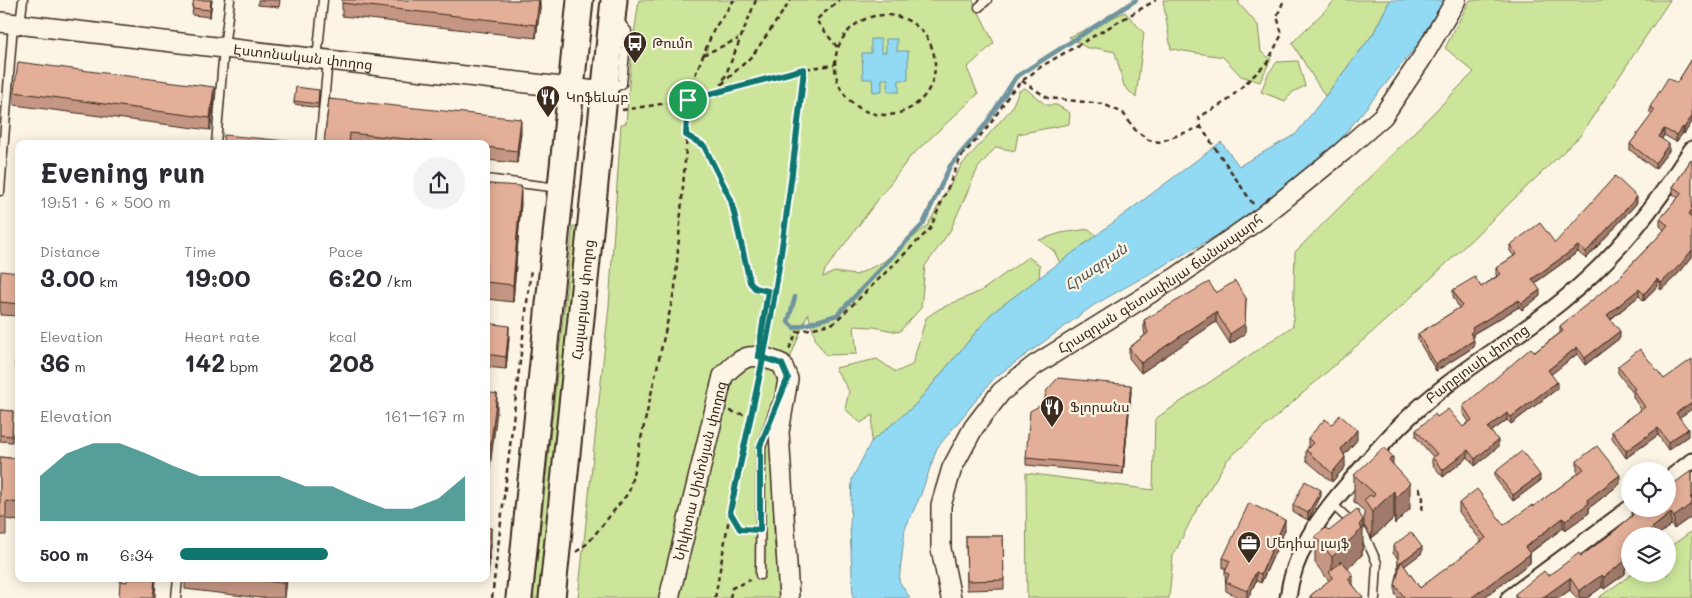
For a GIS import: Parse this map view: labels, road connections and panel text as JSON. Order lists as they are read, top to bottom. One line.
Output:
{"streets":{"main road":["Հալաբյան փողոց"],"street":["Էստոնական փողոց","Հրազդան գետափնյա ճանապարհ","Բարբյուսի փողոց","Նիկիտա Սիմոնյան փողոց"]},"crossings":[["Էստոնական փողոց","Հալաբյան փողոց"]],"water":["Հրազդան"],"places":{"bus stop":["Թումո"],"restaurant":["ԿոֆեԼաբ","Ֆլորանս"],"office":["Մեդիա լայֆ"]},"page":{"heading":["Evening run","19:51 · 6 × 500 m"],"stats":[["Distance","3.00 km"],["Time","19:00"],["Pace","6:20 /km"],["Elevation","36 m"],["Heart rate","142 bpm"],["kcal","208"]],"chart":["Elevation","161–167 m"],"list":[{"name":"500 m","note":"6:34"}]}}
